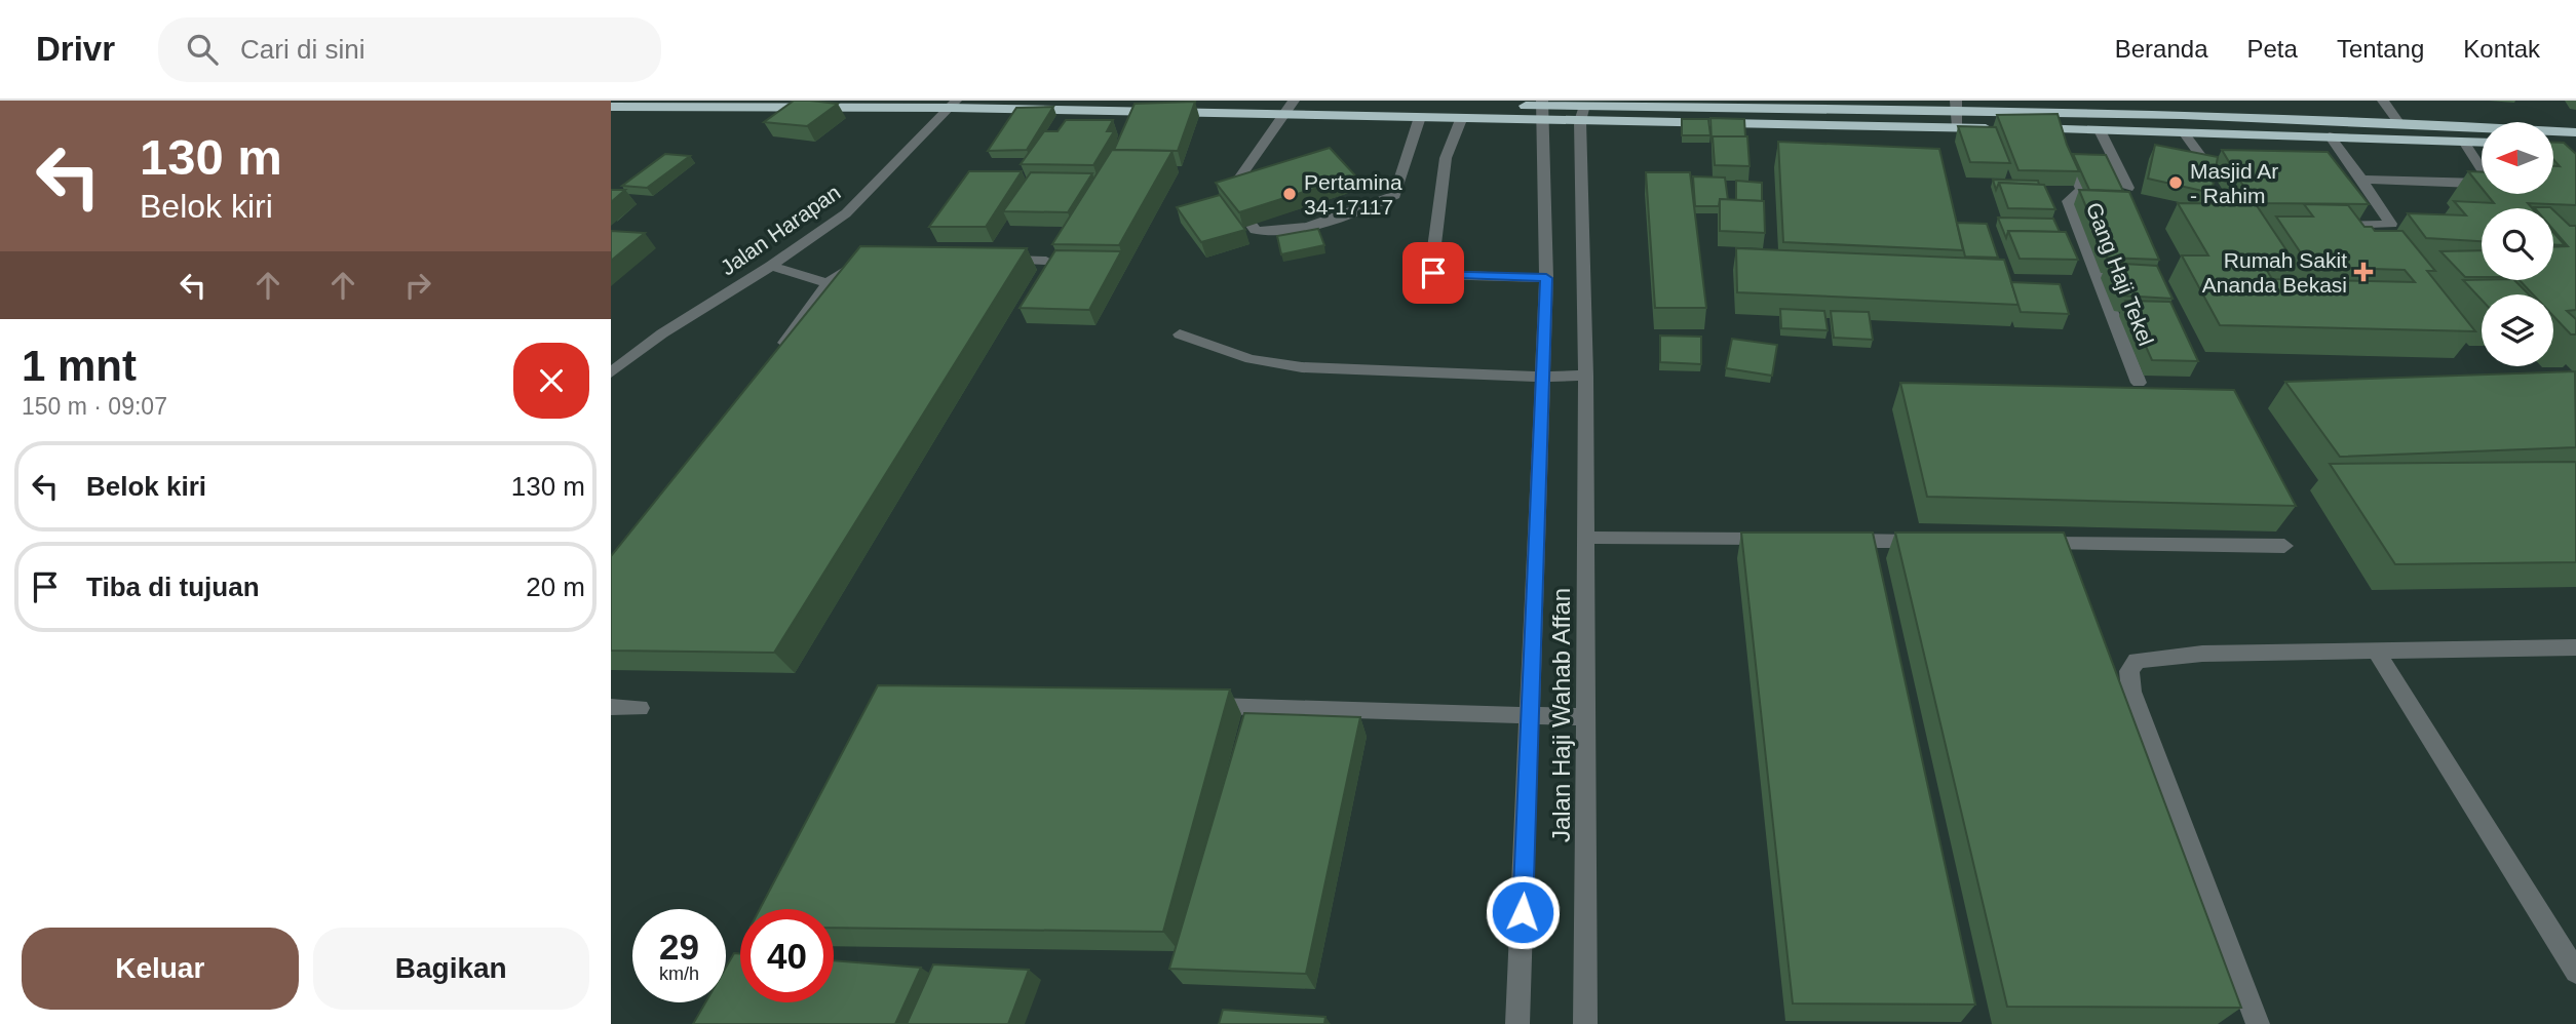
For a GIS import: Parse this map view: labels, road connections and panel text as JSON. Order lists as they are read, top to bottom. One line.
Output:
{"streets":{"street":["Jalan Harapan","Gang Haji Tekel","Jalan Haji Wahab Affan"]},"places":{"other":["Masjid Ar - Rahim","Pertamina 34-17117"],"health":["Rumah Sakit Ananda Bekasi"]},"north":"left","page":{"header":"Drivr","search":"Cari di sini","nav":["Beranda","Peta","Tentang","Kontak"],"turn":["130 m","Belok kiri"],"heading":["1 mnt","150 m · 09:07"],"list":[{"name":"Belok kiri","value":"130 m"},{"name":"Tiba di tujuan","value":"20 m"}],"speed":"29 km/h","limit":"40","buttons":["Keluar","Bagikan"]}}
